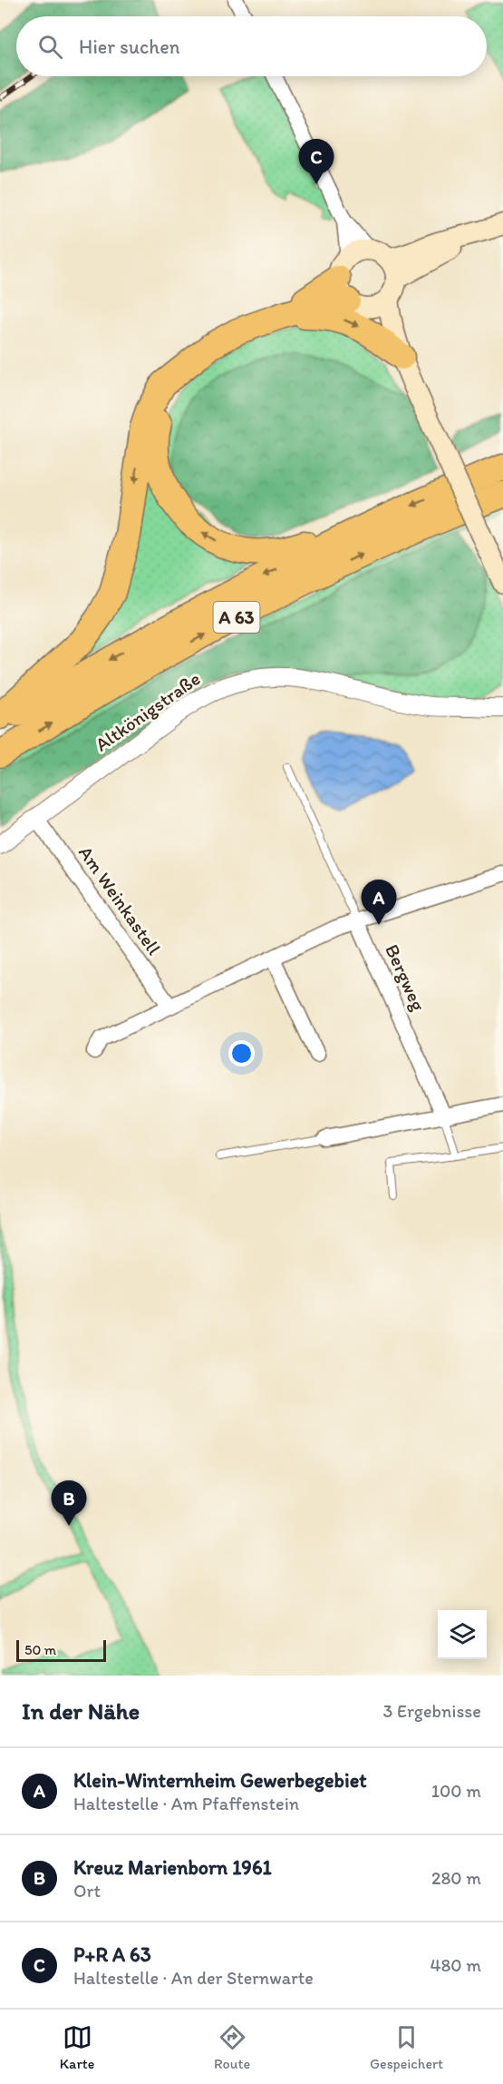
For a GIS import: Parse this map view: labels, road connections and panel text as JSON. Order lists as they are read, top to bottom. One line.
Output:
{"streets":{"highway":["A 63"],"street":["Altkönigstraße","Am Weinkastell","Bergweg"]},"crossings":[["Altkönigstraße","Am Weinkastell"]],"scale_bar":"50 m","page":{"search":"Hier suchen","pins":["C","A","B"],"scale":"50 m","heading":["In der Nähe","3 Ergebnisse"],"list":[{"mark":"A","name":"Klein-Winternheim Gewerbegebiet","note":"Haltestelle · Am Pfaffenstein","value":"100 m"},{"mark":"B","name":"Kreuz Marienborn 1961","note":"Ort","value":"280 m"},{"mark":"C","name":"P+R A 63","note":"Haltestelle · An der Sternwarte","value":"480 m"}],"nav":["Karte","Route","Gespeichert"]}}
